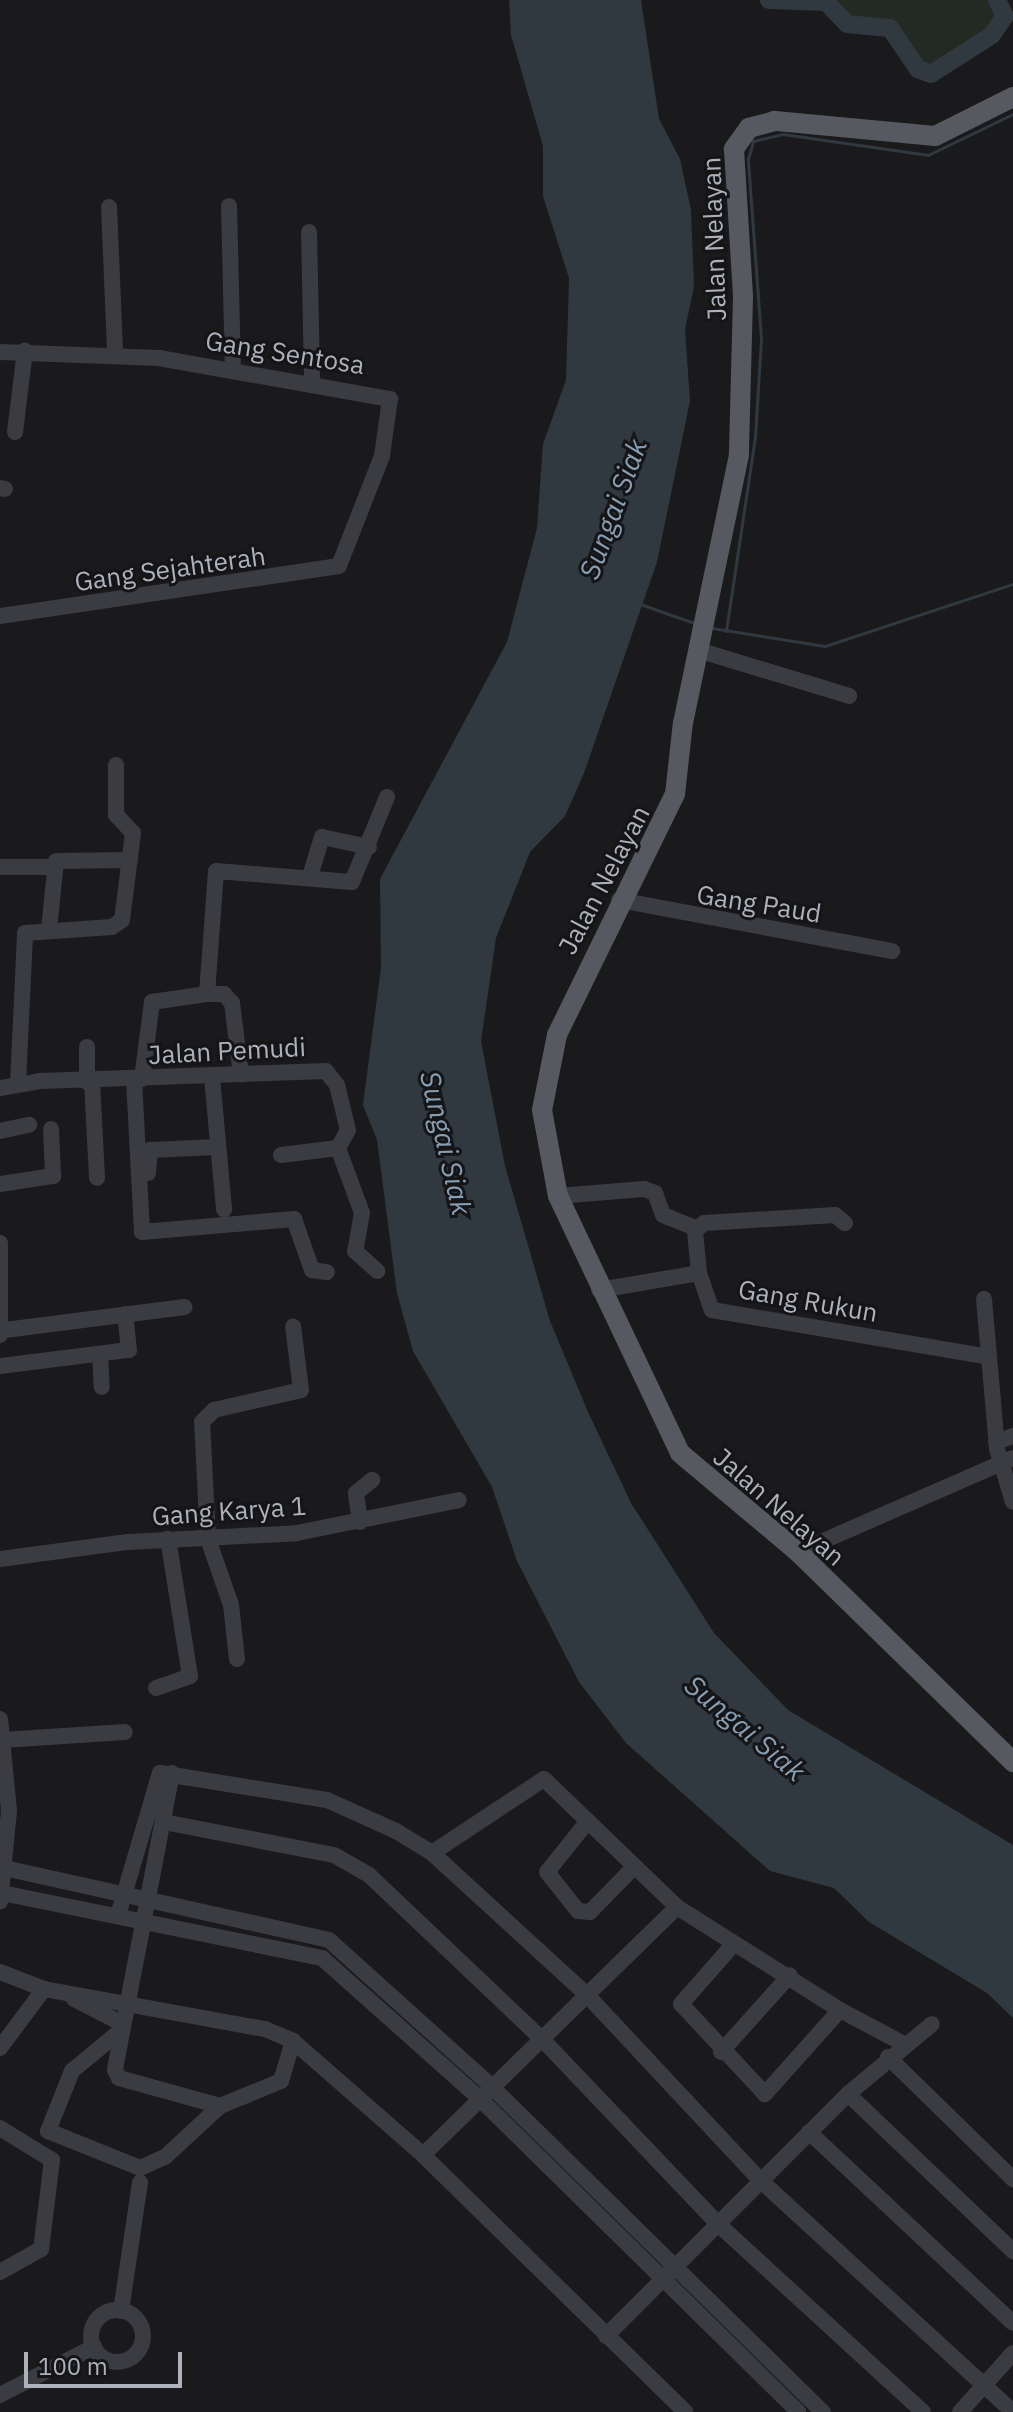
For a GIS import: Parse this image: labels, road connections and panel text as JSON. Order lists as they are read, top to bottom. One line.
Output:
{"streets":{"main road":["Jalan Nelayan"],"street":["Gang Sentosa","Gang Sejahterah","Gang Paud","Jalan Pemudi","Gang Rukun","Gang Karya 1"]},"crossings":[["Jalan Nelayan","Gang Paud"],["Gang Sentosa","Gang Sejahterah"]],"water":["Sungai Siak"],"scale_bar":"100 m"}
